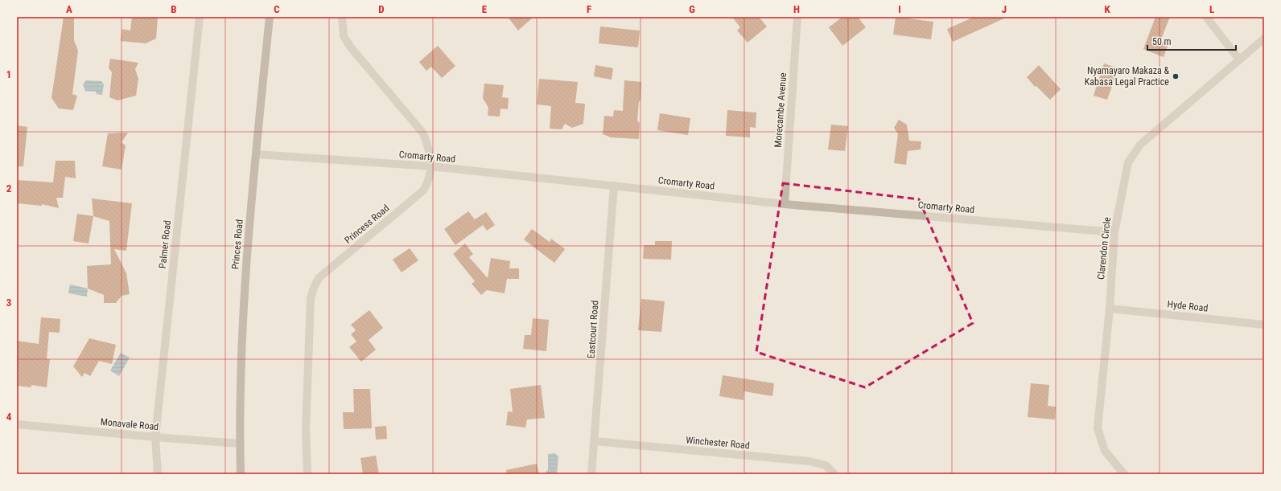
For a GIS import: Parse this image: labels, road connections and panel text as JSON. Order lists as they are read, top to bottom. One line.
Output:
{"streets":{"main road":["Princes Road"],"street":["Morecambe Avenue","Cromarty Road","Princess Road","Palmer Road","Clarendon Circle","Hyde Road","Eastcourt Road","Monavale Road","Winchester Road"]},"crossings":[["Morecambe Avenue","Cromarty Road"],["Cromarty Road","Princess Road"],["Cromarty Road","Princes Road"],["Cromarty Road","Clarendon Circle"],["Cromarty Road","Eastcourt Road"],["Palmer Road","Monavale Road"],["Princes Road","Monavale Road"],["Clarendon Circle","Hyde Road"],["Eastcourt Road","Winchester Road"]],"places":["Nyamayaro Makaza & Kabasa Legal Practice"],"scale_bar":"50 m","grid":{"columns":["A","B","C","D","E","F","G","H","I","J","K","L"],"rows":["1","2","3","4"]}}
